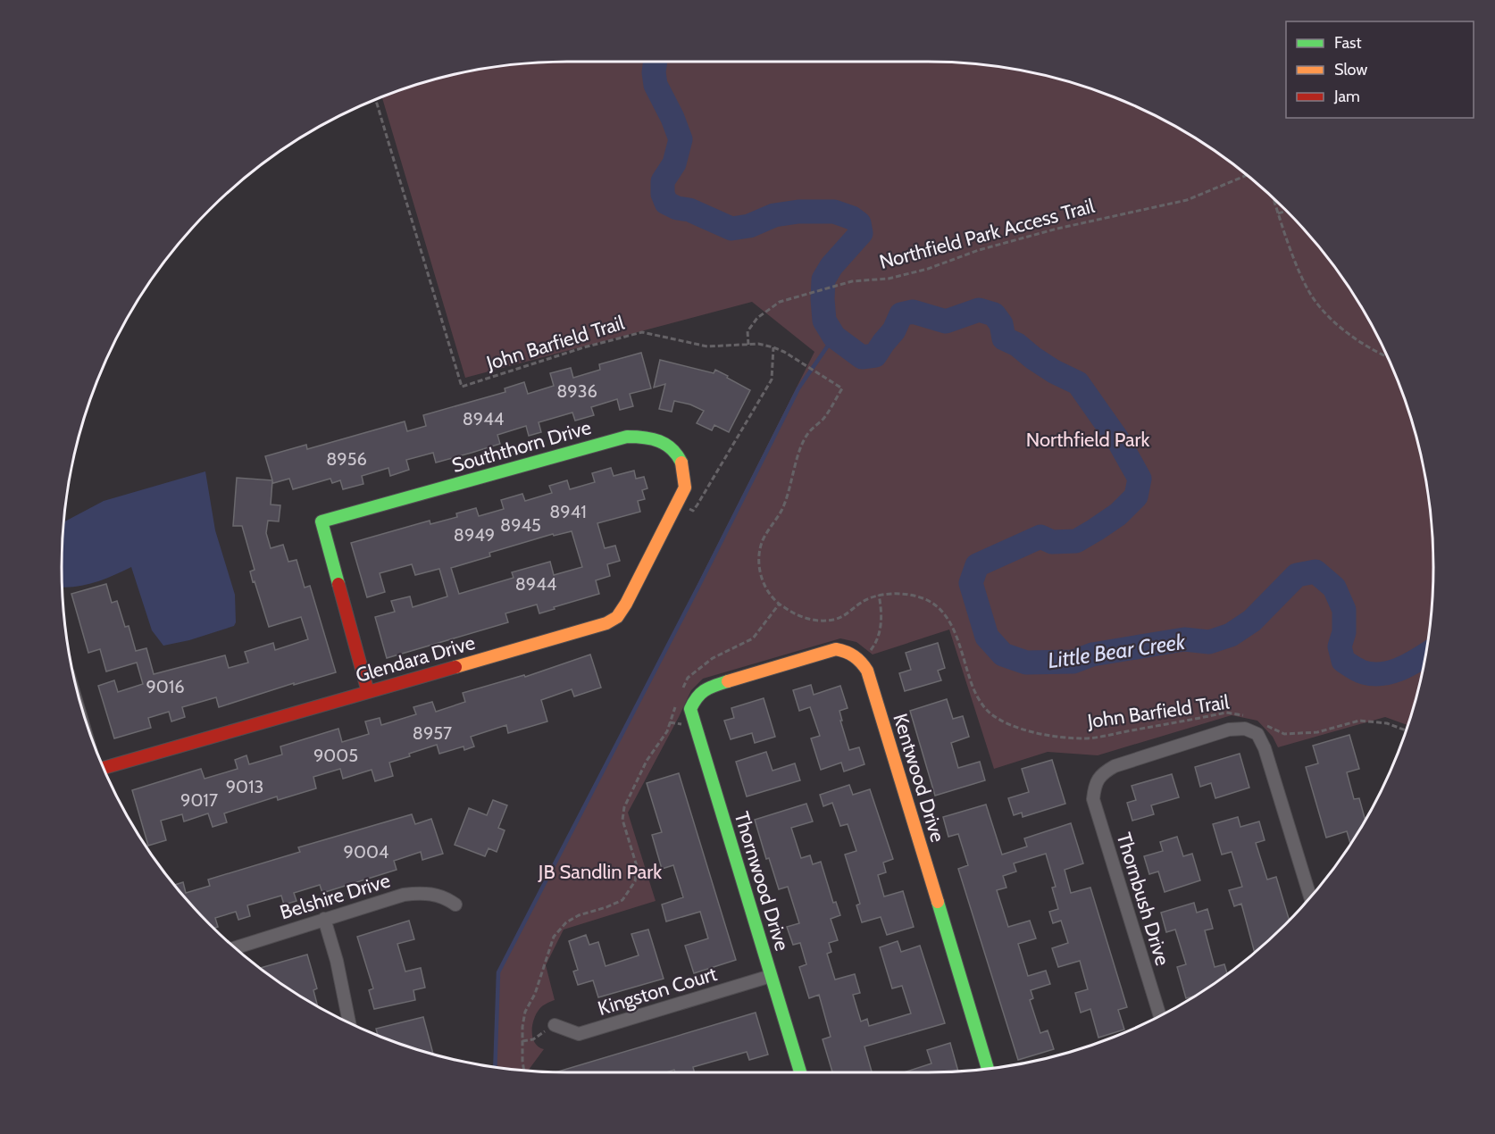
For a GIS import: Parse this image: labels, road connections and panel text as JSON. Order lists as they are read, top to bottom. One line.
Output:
{"streets":{"street":["Souththorn Drive","Glendara Drive","Kentwood Drive","Thornwood Drive","Belshire Drive","Thornbush Drive","Kingston Court"],"path":["Northfield Park Access Trail","John Barfield Trail"]},"crossings":[["Northfield Park Access Trail","John Barfield Trail"],["Souththorn Drive","Glendara Drive"],["Kentwood Drive","Thornwood Drive"],["Thornwood Drive","Kingston Court"]],"water":["Little Bear Creek"],"parks":["Northfield Park","JB Sandlin Park"],"house_numbers":["8936","8944","8956","8941","8945","8949","8944","9016","8957","9005","9013","9017","9004"],"legend":["Fast","Slow","Jam"]}
